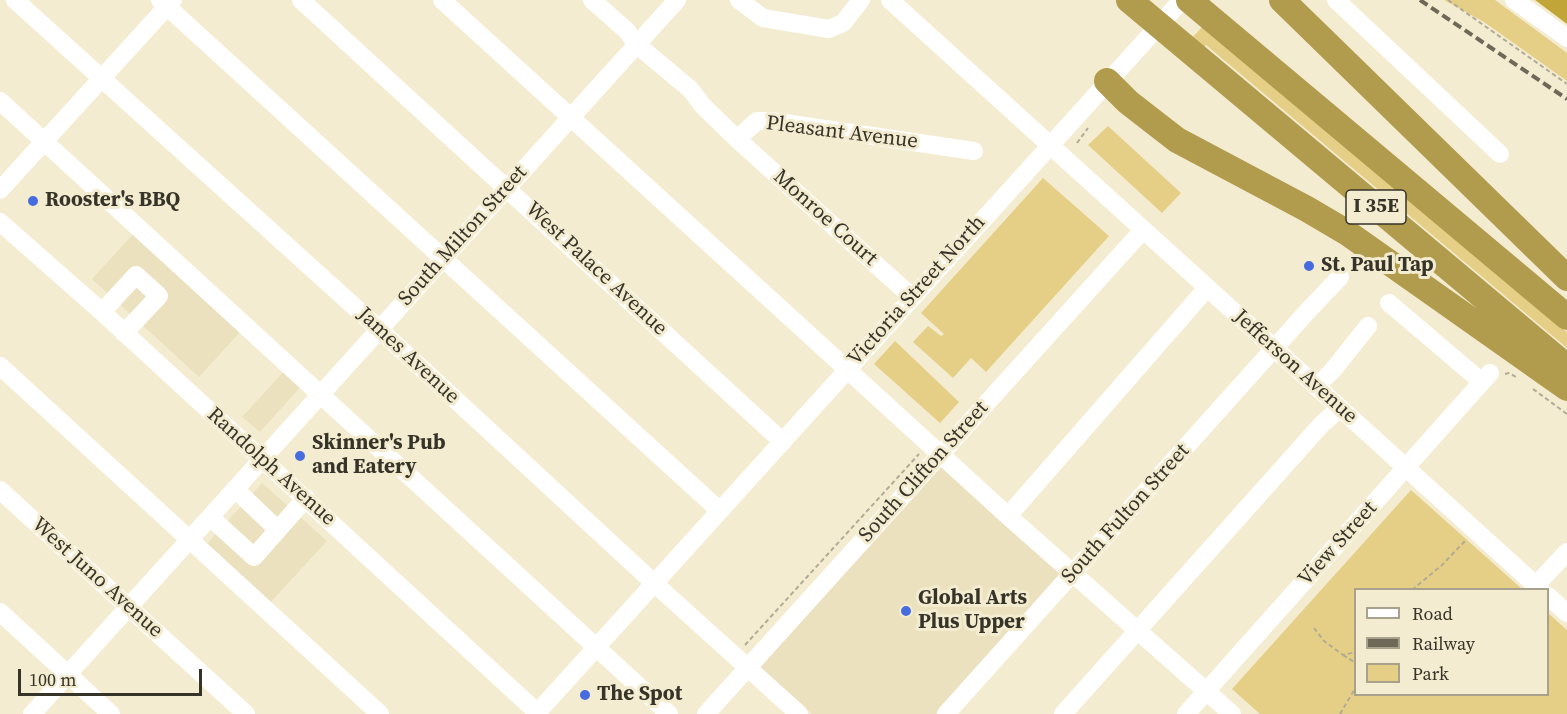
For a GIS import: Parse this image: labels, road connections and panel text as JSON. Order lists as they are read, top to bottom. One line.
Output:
{"streets":{"highway":["I 35E"],"street":["Pleasant Avenue","Monroe Court","South Milton Street","West Palace Avenue","Victoria Street North","James Avenue","Jefferson Avenue","Randolph Avenue","South Clifton Street","South Fulton Street","View Street","West Juno Avenue"]},"crossings":[["Pleasant Avenue","Monroe Court"],["Pleasant Avenue","South Milton Street"],["Monroe Court","Victoria Street North"],["South Milton Street","West Palace Avenue"],["South Milton Street","James Avenue"],["South Milton Street","Randolph Avenue"],["South Milton Street","West Juno Avenue"],["West Palace Avenue","Victoria Street North"],["Victoria Street North","James Avenue"],["Victoria Street North","Jefferson Avenue"],["Victoria Street North","Randolph Avenue"],["James Avenue","South Clifton Street"],["Jefferson Avenue","South Clifton Street"],["Jefferson Avenue","South Fulton Street"],["Jefferson Avenue","View Street"]],"places":["Rooster's BBQ","St. Paul Tap","Skinner's Pub and Eatery","Global Arts Plus Upper","The Spot"],"legend":["Road","Railway","Park"],"scale_bar":"100 m"}
